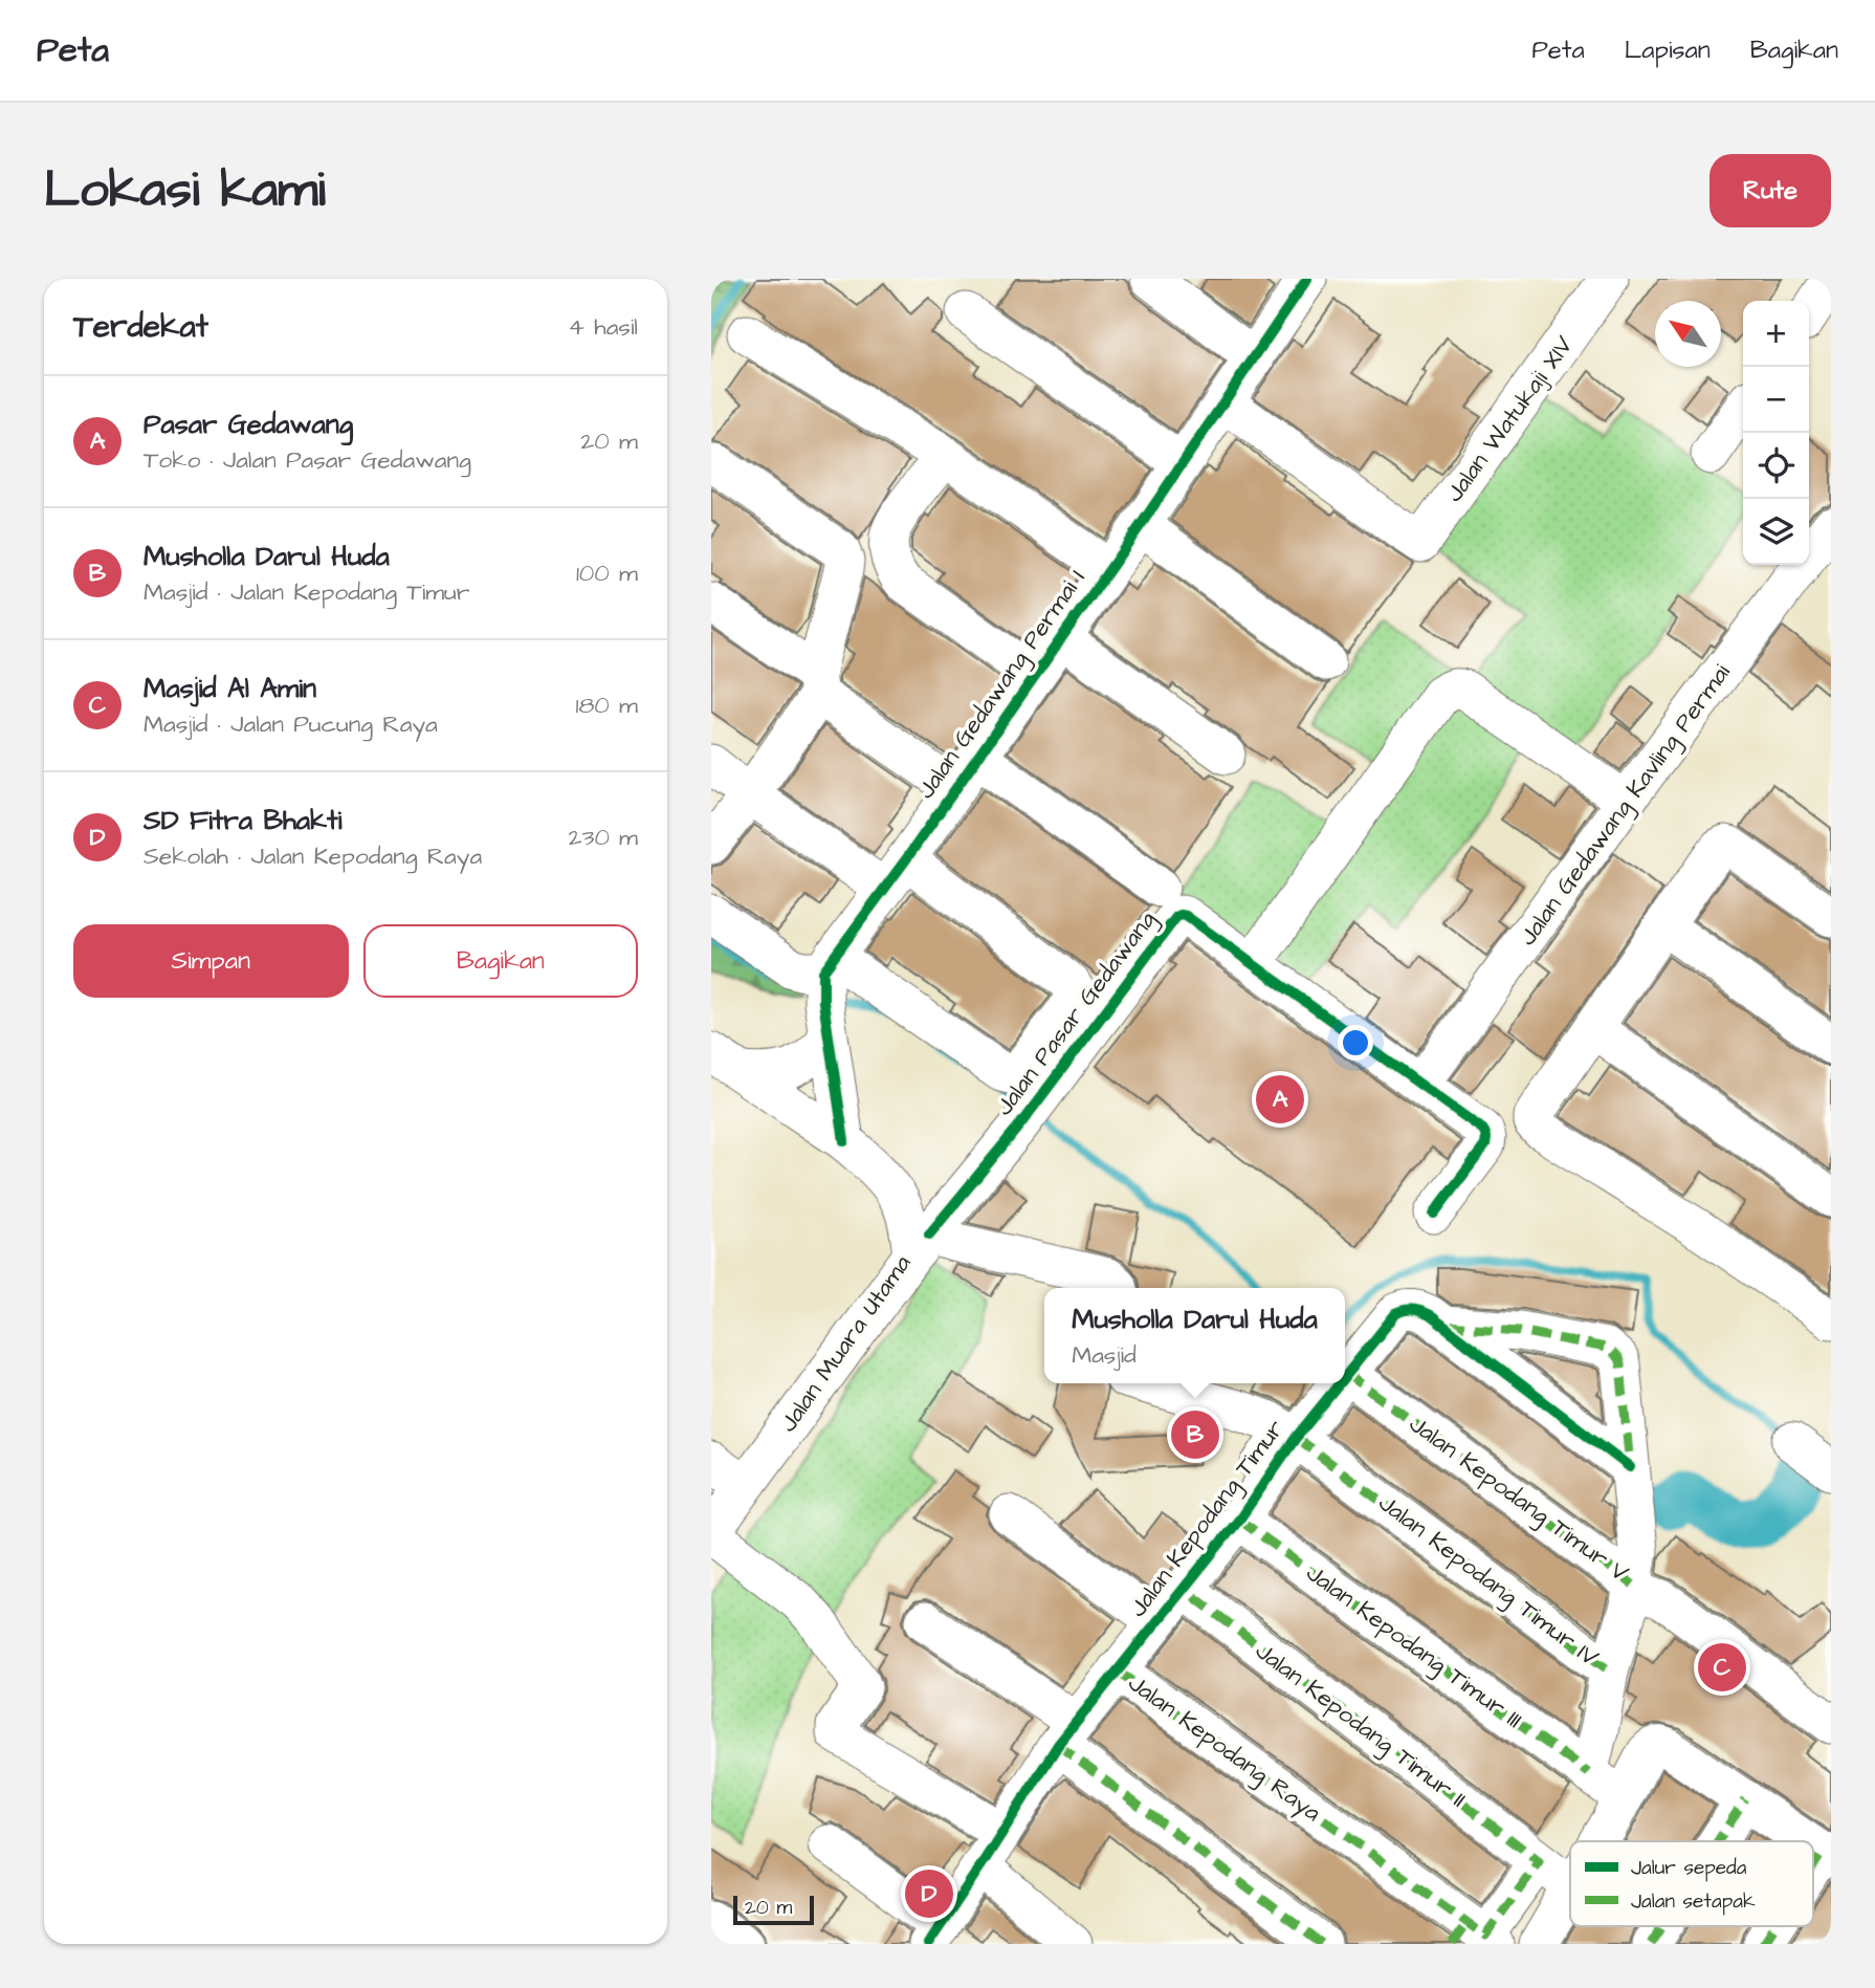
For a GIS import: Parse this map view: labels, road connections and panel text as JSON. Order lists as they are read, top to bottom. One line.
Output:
{"streets":{"street":["Jalan Watukaji XIV","Jalan Gedawang Permai I","Jalan Gedawang Kavling Permai","Jalan Pasar Gedawang","Jalan Muara Utama","Jalan Kepodang Timur V","Jalan Kepodang Timur","Jalan Kepodang Timur IV","Jalan Kepodang Timur III","Jalan Kepodang Timur II","Jalan Kepodang Raya"]},"crossings":[["Jalan Watukaji XIV","Jalan Gedawang Permai I"],["Jalan Gedawang Kavling Permai","Jalan Pasar Gedawang"],["Jalan Pasar Gedawang","Jalan Muara Utama"],["Jalan Kepodang Timur V","Jalan Kepodang Timur"],["Jalan Kepodang Timur V","Jalan Kepodang Timur IV"],["Jalan Kepodang Timur","Jalan Kepodang Timur IV"],["Jalan Kepodang Timur","Jalan Kepodang Timur III"],["Jalan Kepodang Timur","Jalan Kepodang Timur II"],["Jalan Kepodang Timur","Jalan Kepodang Raya"]],"legend":["Jalur sepeda","Jalan setapak"],"scale_bar":"20 m","north":"top left","page":{"header":"Peta","nav":["Peta","Lapisan","Bagikan"],"buttons":["Rute",["Simpan","Bagikan"]],"title":"Lokasi kami","heading":["Terdekat","4 hasil"],"map_buttons":["+","−"],"list":[{"mark":"A","name":"Pasar Gedawang","note":"Toko · Jalan Pasar Gedawang","value":"20 m"},{"mark":"B","name":"Musholla Darul Huda","note":"Masjid · Jalan Kepodang Timur","value":"100 m"},{"mark":"C","name":"Masjid Al Amin","note":"Masjid · Jalan Pucung Raya","value":"180 m"},{"mark":"D","name":"SD Fitra Bhakti","note":"Sekolah · Jalan Kepodang Raya","value":"230 m"}],"pins":["A","B","C","D"],"popup":["Musholla Darul Huda","Masjid"],"scale":"20 m"}}
